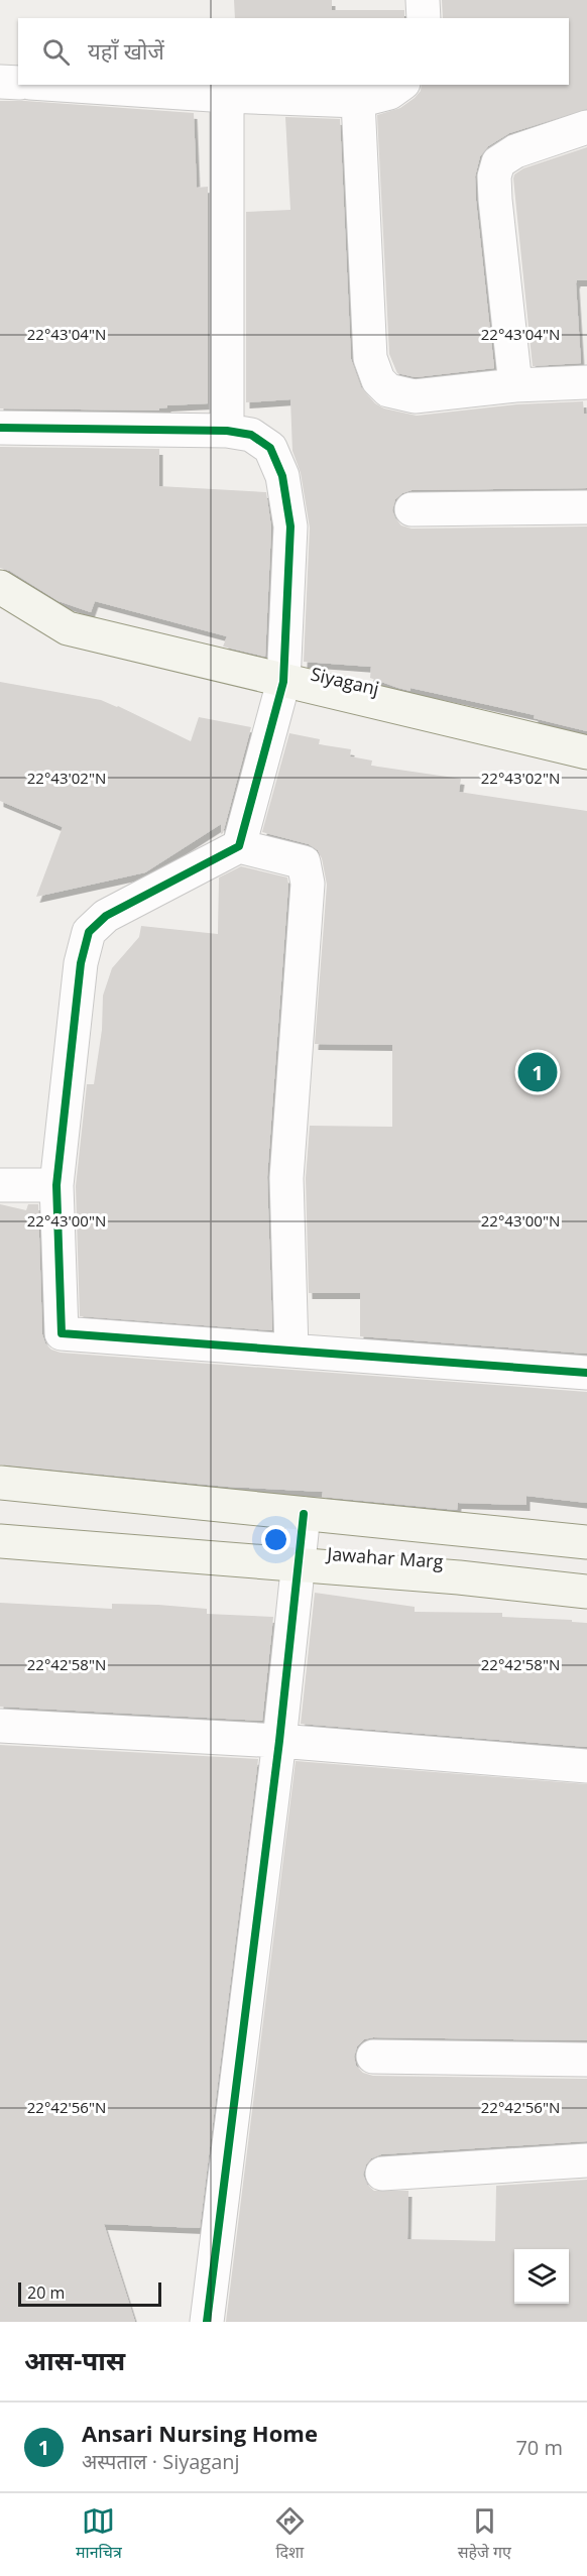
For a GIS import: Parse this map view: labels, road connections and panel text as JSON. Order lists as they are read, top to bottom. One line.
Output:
{"streets":{"main road":["Siyaganj","Jawahar Marg"]},"scale_bar":"20 m","page":{"search":"यहाँ खोजें","pins":"1","scale":"20 m","heading":"आस-पास","list":[{"mark":"1","name":"Ansari Nursing Home","note":"अस्पताल · Siyaganj","value":"70 m"}],"nav":["मानचित्र","दिशा","सहेजे गए"]},"coordinates":["22°43'04\"N","22°43'02\"N","22°43'00\"N","22°42'58\"N","22°42'56\"N"]}
